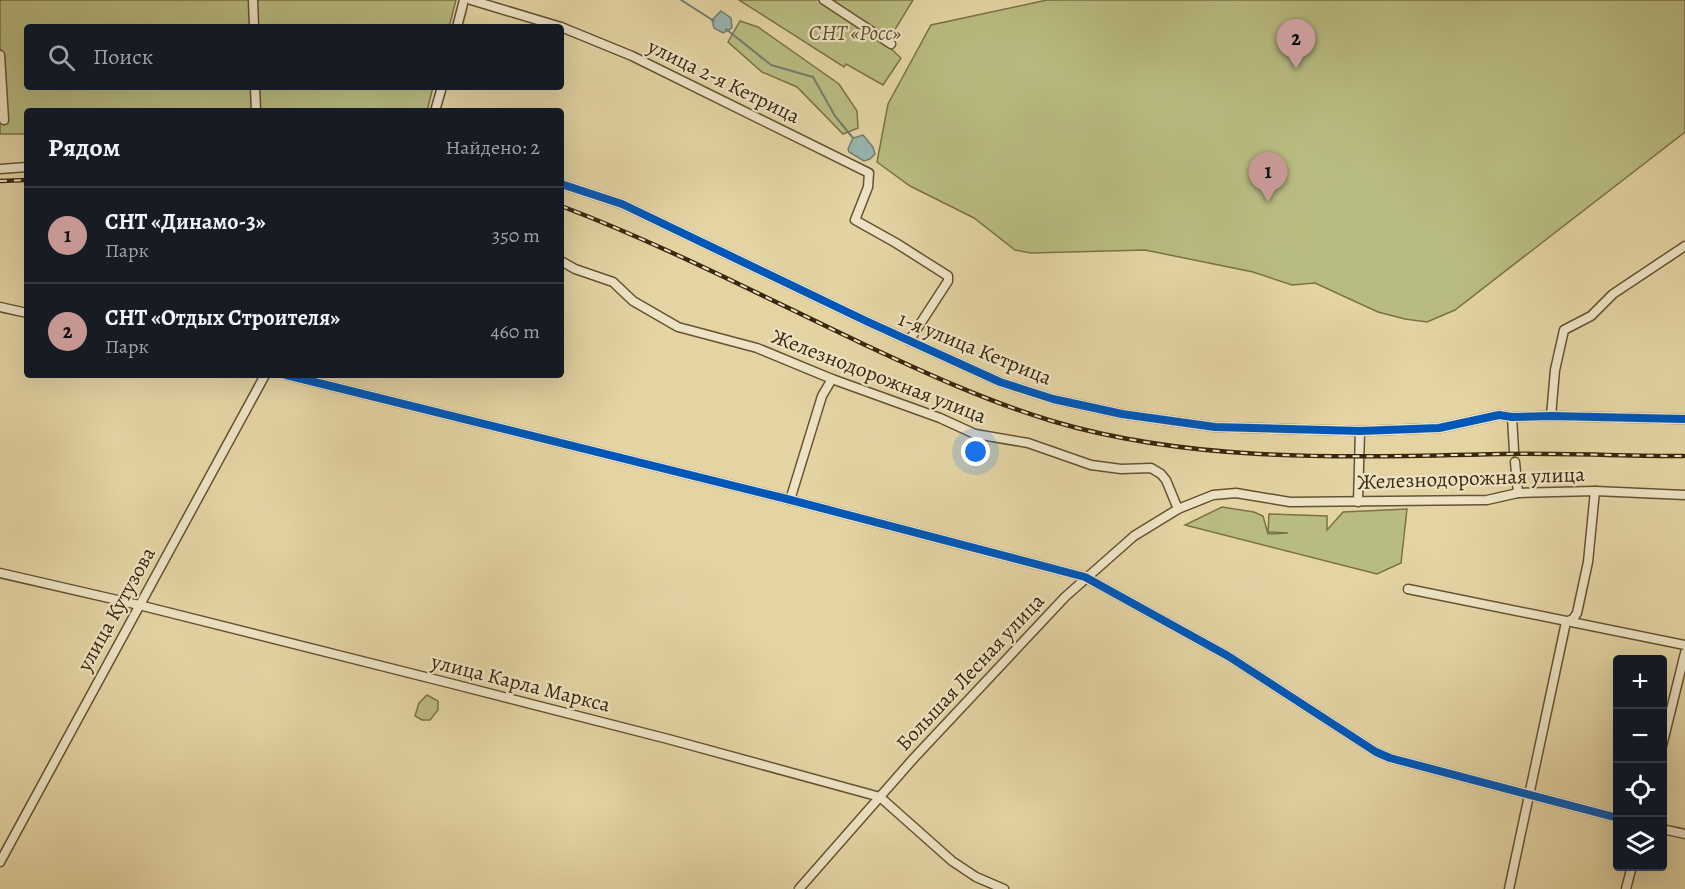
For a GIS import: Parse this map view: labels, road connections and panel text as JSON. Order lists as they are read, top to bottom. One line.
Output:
{"streets":{"street":["улица 2-я Кетрица","1-я улица Кетрица","Железнодорожная улица","улица Кутузова","Большая Лесная улица","улица Карла Маркса"]},"crossings":[["улица 2-я Кетрица","1-я улица Кетрица"],["Железнодорожная улица","Большая Лесная улица"],["улица Кутузова","улица Карла Маркса"],["Большая Лесная улица","улица Карла Маркса"]],"parks":["СНТ «Росс»"],"page":{"pins":["2","1"],"search":"Поиск","heading":["Рядом","Найдено: 2"],"list":[{"mark":"1","name":"СНТ «Динамо-3»","note":"Парк","value":"350 m"},{"mark":"2","name":"СНТ «Отдых Строителя»","note":"Парк","value":"460 m"}],"map_buttons":["+","−"]}}
